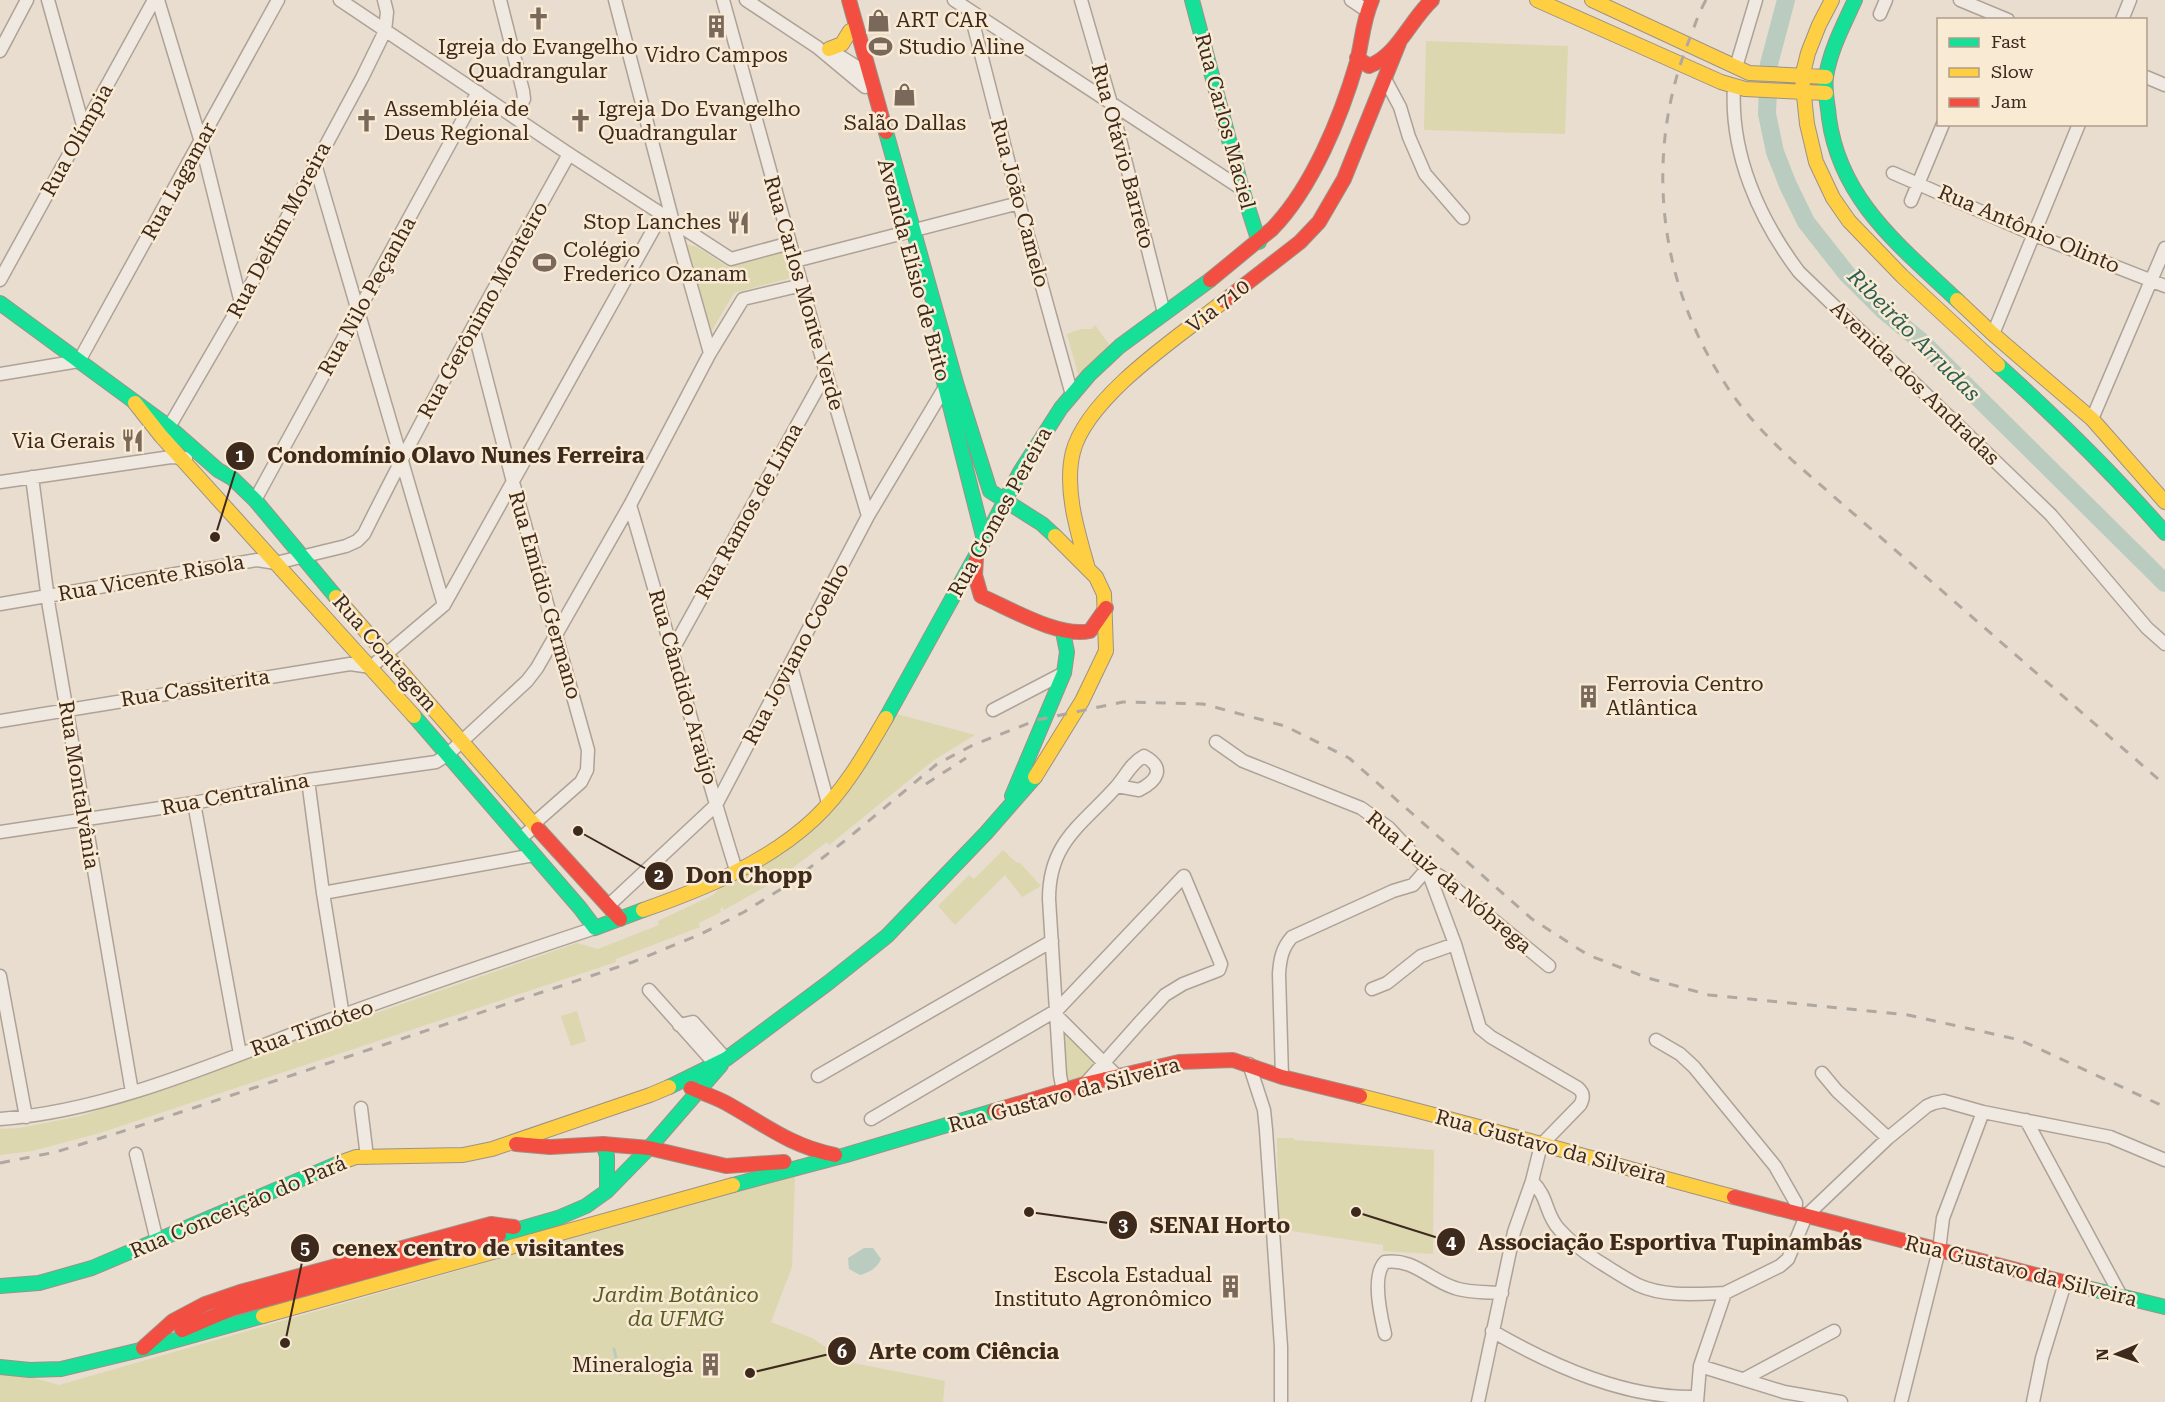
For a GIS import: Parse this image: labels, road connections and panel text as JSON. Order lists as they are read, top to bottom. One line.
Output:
{"streets":{"main road":["Rua Carlos Maciel","Avenida Elísio de Brito","Via 710","Rua Gomes Pereira","Rua Contagem","Rua Timóteo","Rua Gustavo da Silveira","Rua Conceição do Pará"],"street":["Rua Olímpia","Rua Otávio Barreto","Rua Lagamar","Rua João Camelo","Rua Antônio Olinto","Rua Delfim Moreira","Rua Carlos Monte Verde","Rua Nilo Peçanha","Rua Gerônimo Monteiro","Avenida dos Andradas","Rua Ramos de Lima","Rua Vicente Risola","Rua Emídio Germano","Rua Joviano Coelho","Rua Cândido Araújo","Rua Cassiterita","Rua Montalvânia","Rua Centralina","Rua Luiz da Nóbrega"]},"crossings":[["Rua Carlos Maciel","Rua Gomes Pereira"],["Rua Otávio Barreto","Rua Gomes Pereira"],["Rua Lagamar","Rua Contagem"],["Rua João Camelo","Rua Gomes Pereira"],["Rua Delfim Moreira","Rua Contagem"],["Avenida Elísio de Brito","Rua Gomes Pereira"],["Avenida Elísio de Brito","Rua Joviano Coelho"],["Rua Carlos Monte Verde","Rua Ramos de Lima"],["Rua Carlos Monte Verde","Rua Joviano Coelho"],["Rua Carlos Monte Verde","Rua Centralina"],["Rua Nilo Peçanha","Rua Contagem"],["Rua Gerônimo Monteiro","Rua Vicente Risola"],["Rua Gerônimo Monteiro","Rua Emídio Germano"],["Rua Gerônimo Monteiro","Rua Contagem"],["Rua Ramos de Lima","Rua Cândido Araújo"],["Rua Gomes Pereira","Rua Contagem"],["Rua Gomes Pereira","Rua Cândido Araújo"],["Rua Gomes Pereira","Rua Timóteo"],["Rua Vicente Risola","Rua Contagem"],["Rua Vicente Risola","Rua Montalvânia"],["Rua Emídio Germano","Rua Contagem"],["Rua Emídio Germano","Rua Centralina"],["Rua Contagem","Rua Joviano Coelho"],["Rua Contagem","Rua Cassiterita"],["Rua Contagem","Rua Centralina"],["Rua Contagem","Rua Timóteo"],["Rua Joviano Coelho","Rua Cândido Araújo"],["Rua Cândido Araújo","Rua Centralina"],["Rua Cassiterita","Rua Montalvânia"],["Rua Montalvânia","Rua Centralina"],["Rua Montalvânia","Rua Timóteo"],["Rua Gustavo da Silveira","Rua Conceição do Pará"]],"water":["Ribeirão Arrudas"],"parks":["Jardim Botânico da UFMG"],"places":{"church":["Igreja do Evangelho Quadrangular","Assembléia de Deus Regional","Igreja Do Evangelho Quadrangular"],"shop":["ART CAR","Salão Dallas"],"building":["Vidro Campos","Ferrovia Centro Atlântica","Escola Estadual Instituto Agronômico","Mineralogia"],"sports":["Studio Aline","Colégio Frederico Ozanam"],"restaurant":["Stop Lanches","Via Gerais"],"other":["Condomínio Olavo Nunes Ferreira","Don Chopp","SENAI Horto","Associação Esportiva Tupinambás","cenex centro de visitantes","Arte com Ciência"]},"legend":["Fast","Slow","Jam"],"north":"left"}
